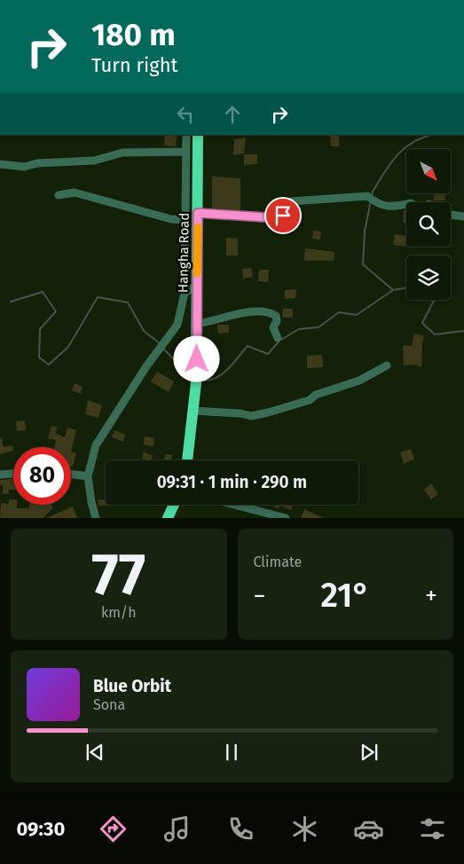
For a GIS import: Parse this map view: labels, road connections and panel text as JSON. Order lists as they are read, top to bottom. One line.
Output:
{"streets":{"highway":["Hangha Road"]},"north":"bottom right","page":{"turn":["180 m","Turn right"],"limit":"80","trip":"09:31 · 1 min · 290 m","tile":[["77","km/h"],"Climate"],"heat":["−","21°","+"],"song":["Blue Orbit","Sona"],"tabs":"09:30"}}
